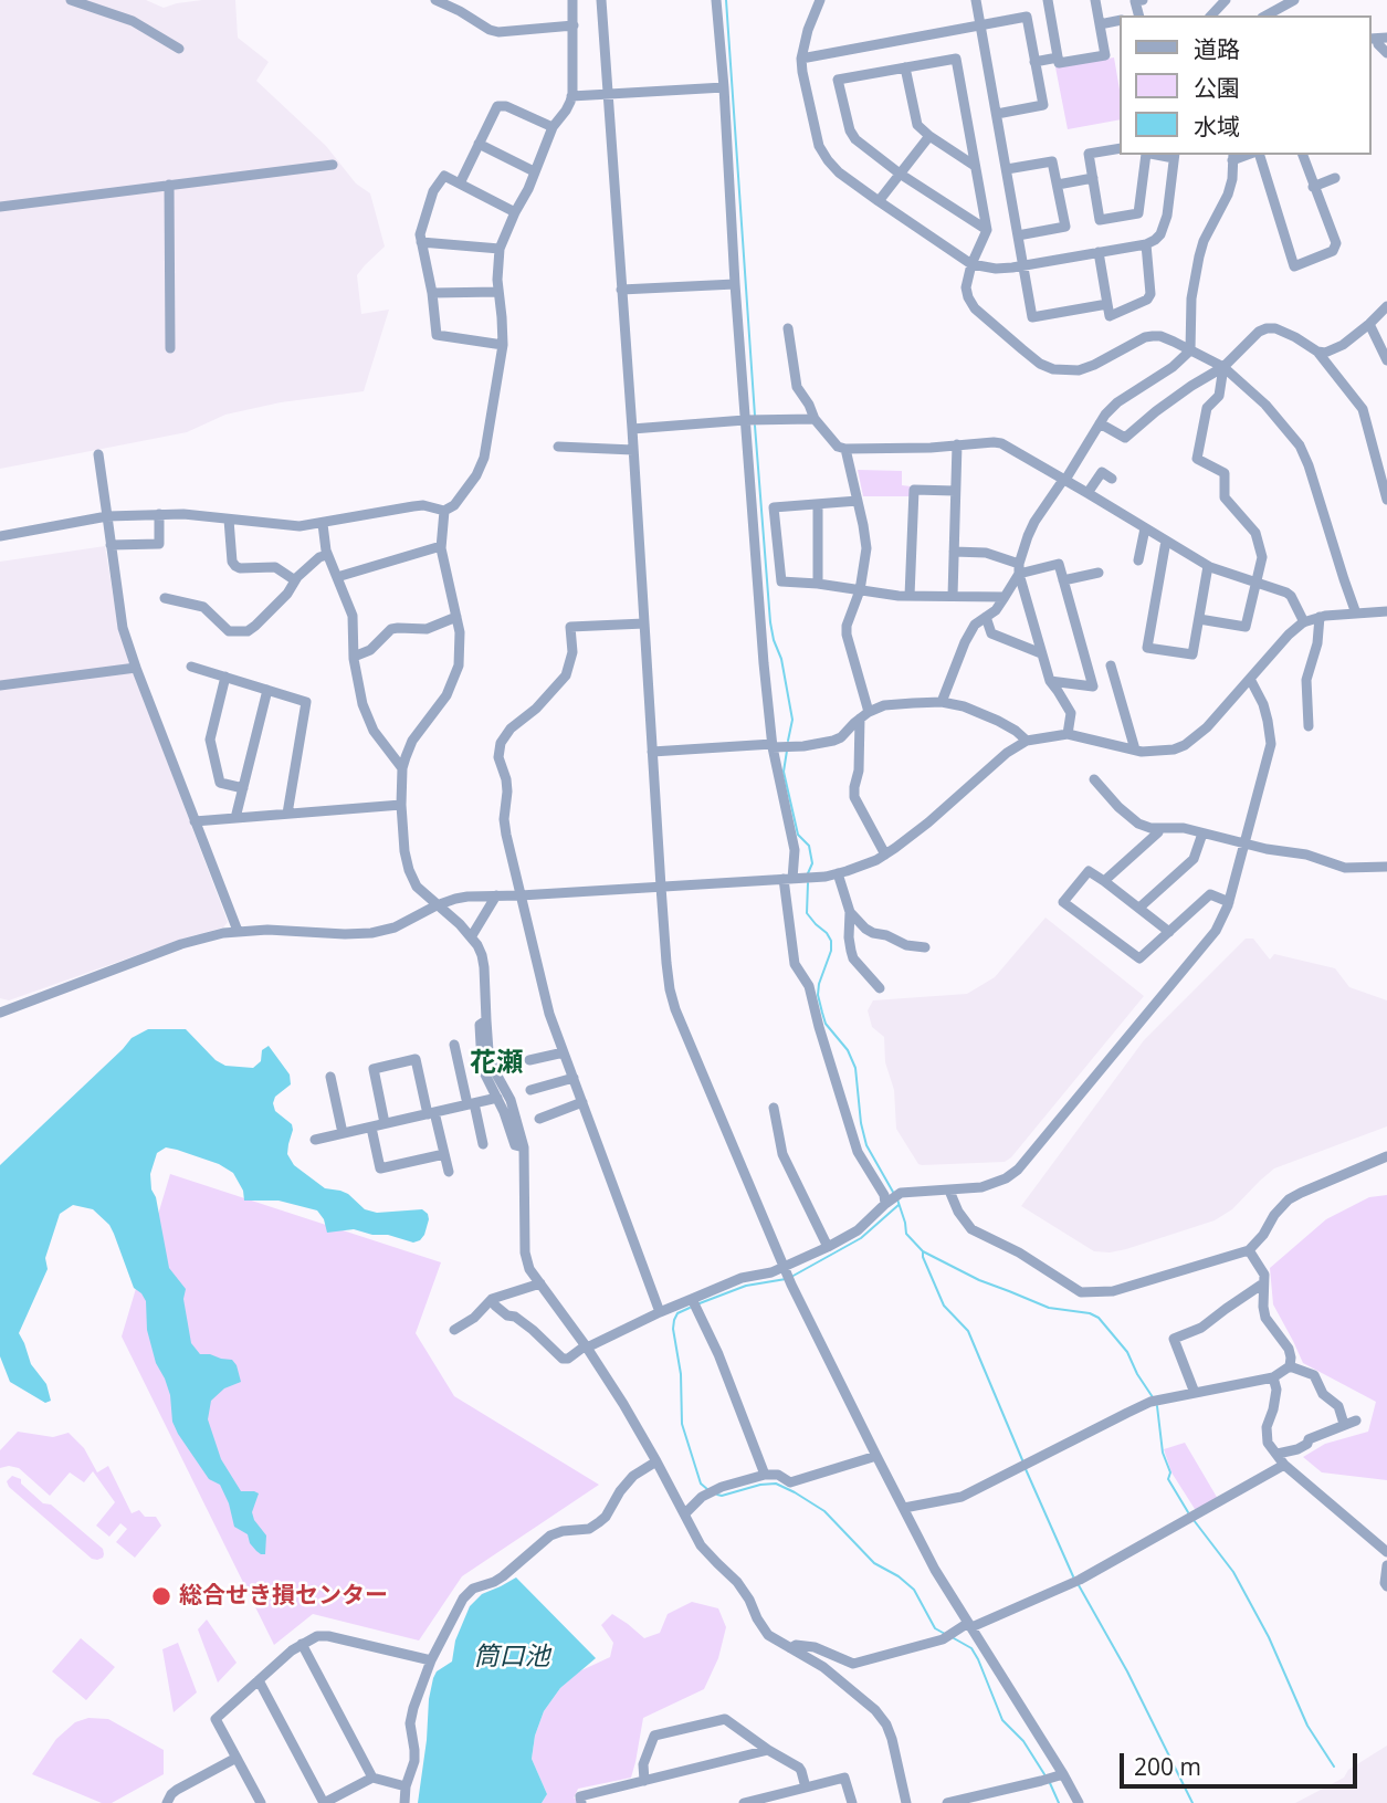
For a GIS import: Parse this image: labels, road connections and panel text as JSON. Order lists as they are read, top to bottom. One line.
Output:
{"districts":["花瀬"],"water":["筒口池"],"places":["総合せき損センター"],"legend":["道路","公園","水域"],"scale_bar":"200 m"}
